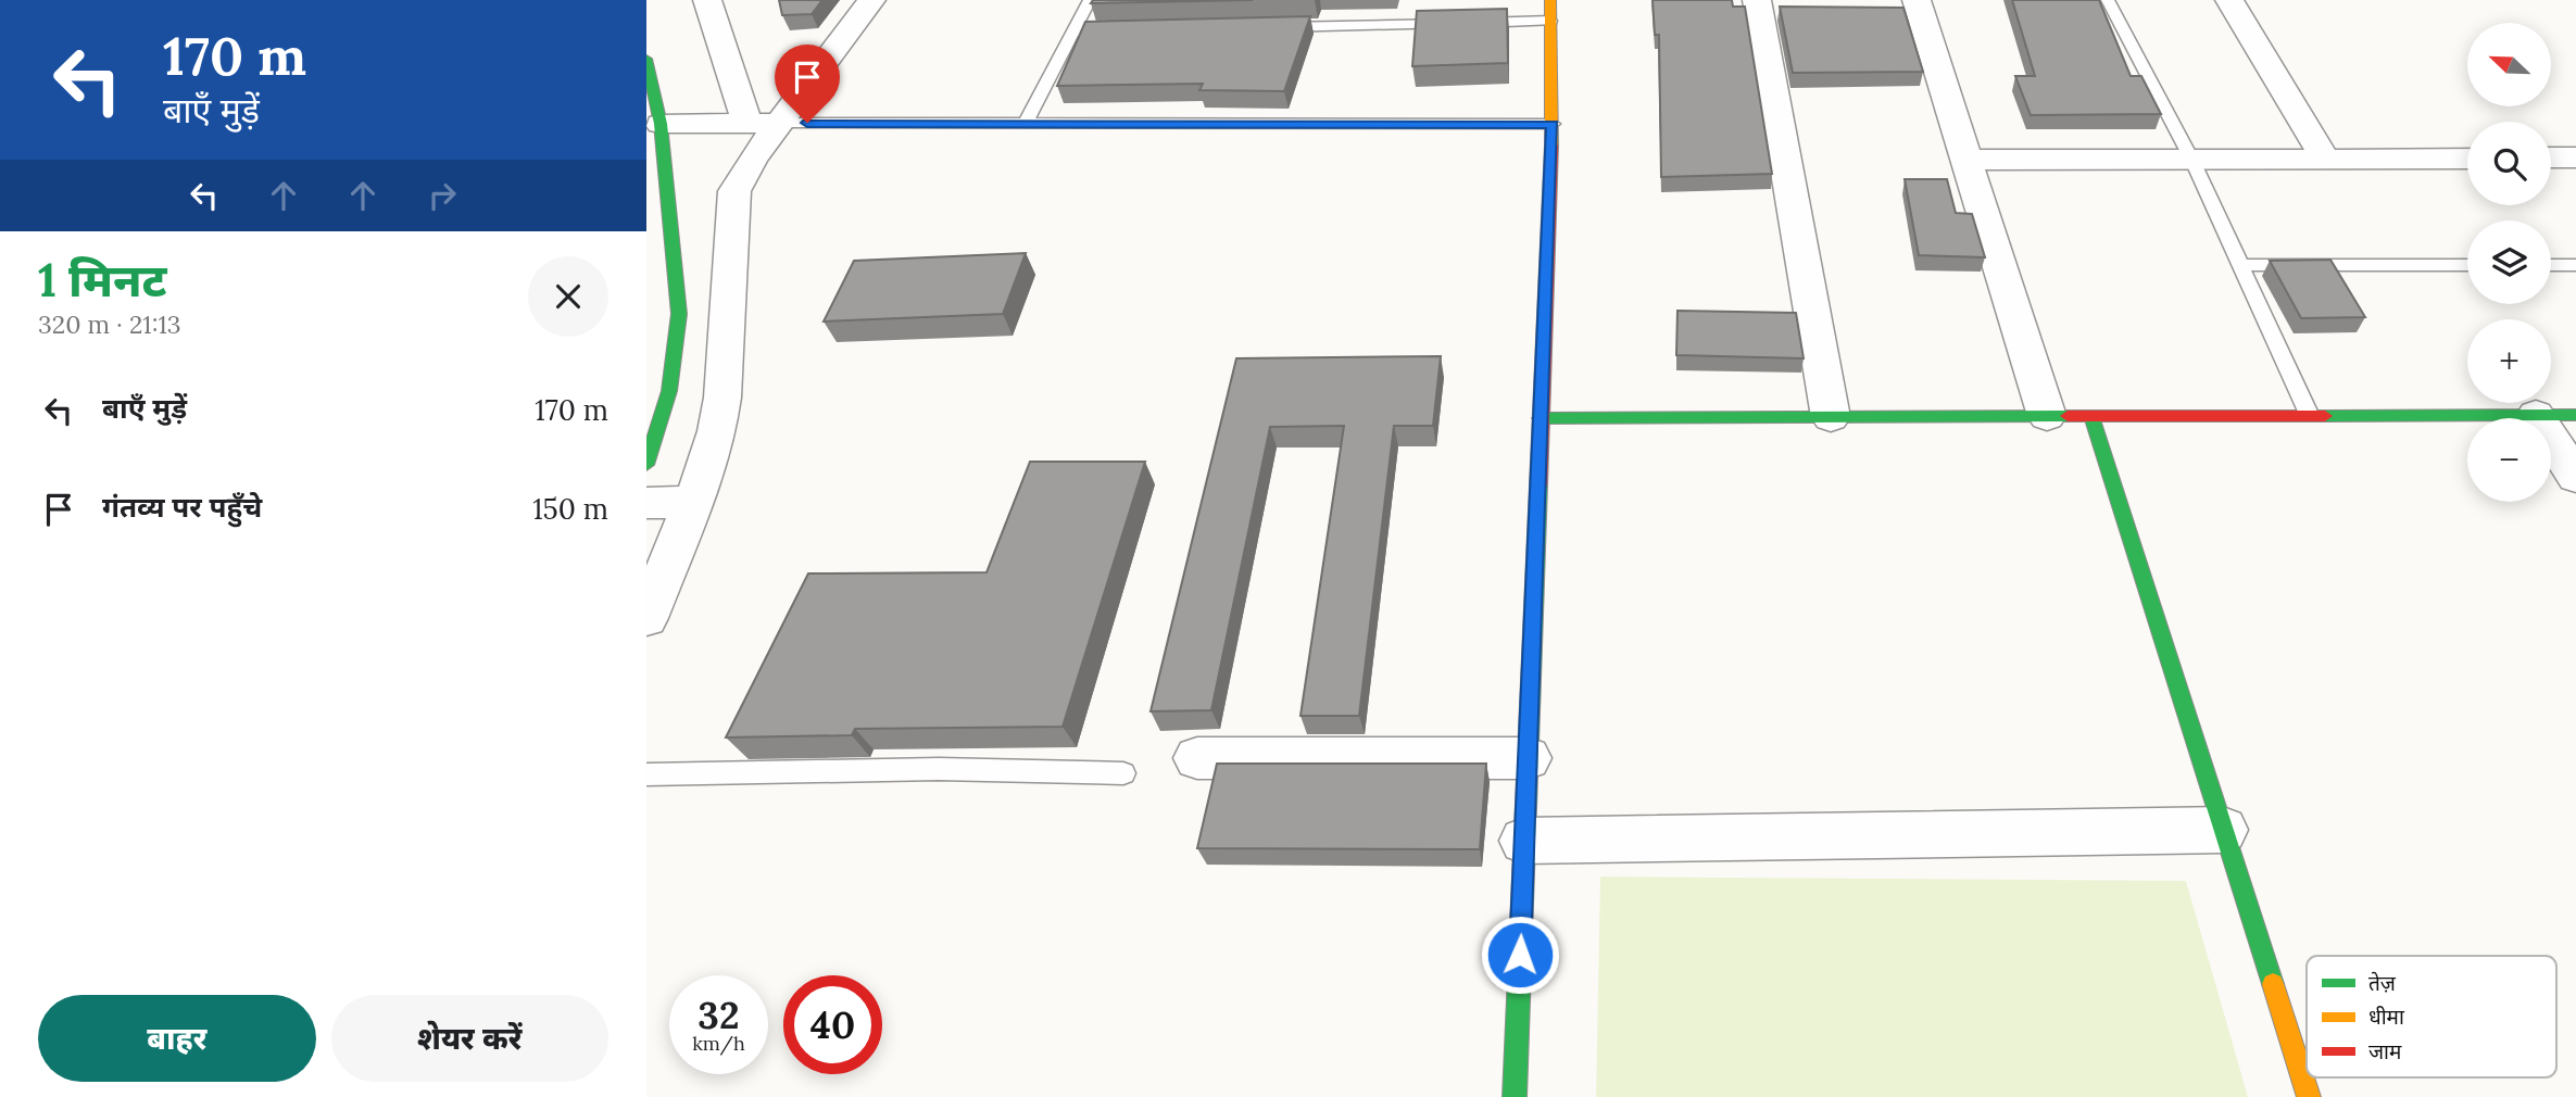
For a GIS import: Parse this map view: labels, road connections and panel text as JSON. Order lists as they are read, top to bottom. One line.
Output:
{"legend":["तेज़","धीमा","जाम"],"north":"top left","page":{"turn":["170 m","बाएँ मुड़ें"],"map_buttons":["+","−"],"heading":["1 मिनट","320 m · 21:13"],"list":[{"name":"बाएँ मुड़ें","value":"170 m"},{"name":"गंतव्य पर पहुँचे","value":"150 m"}],"speed":"32 km/h","limit":"40","buttons":["बाहर","शेयर करें"]}}
